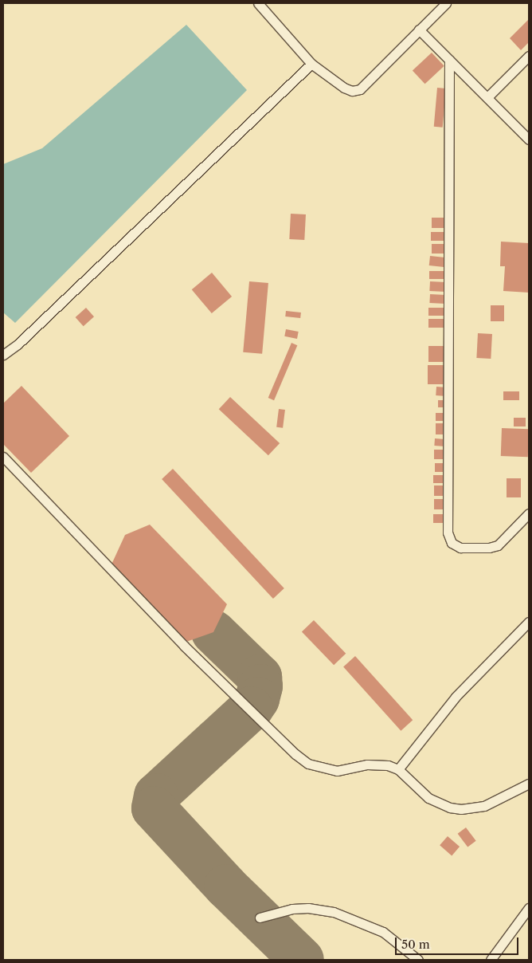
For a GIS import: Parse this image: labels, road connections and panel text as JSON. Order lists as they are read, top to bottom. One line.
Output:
{"scale_bar":"50 m"}
